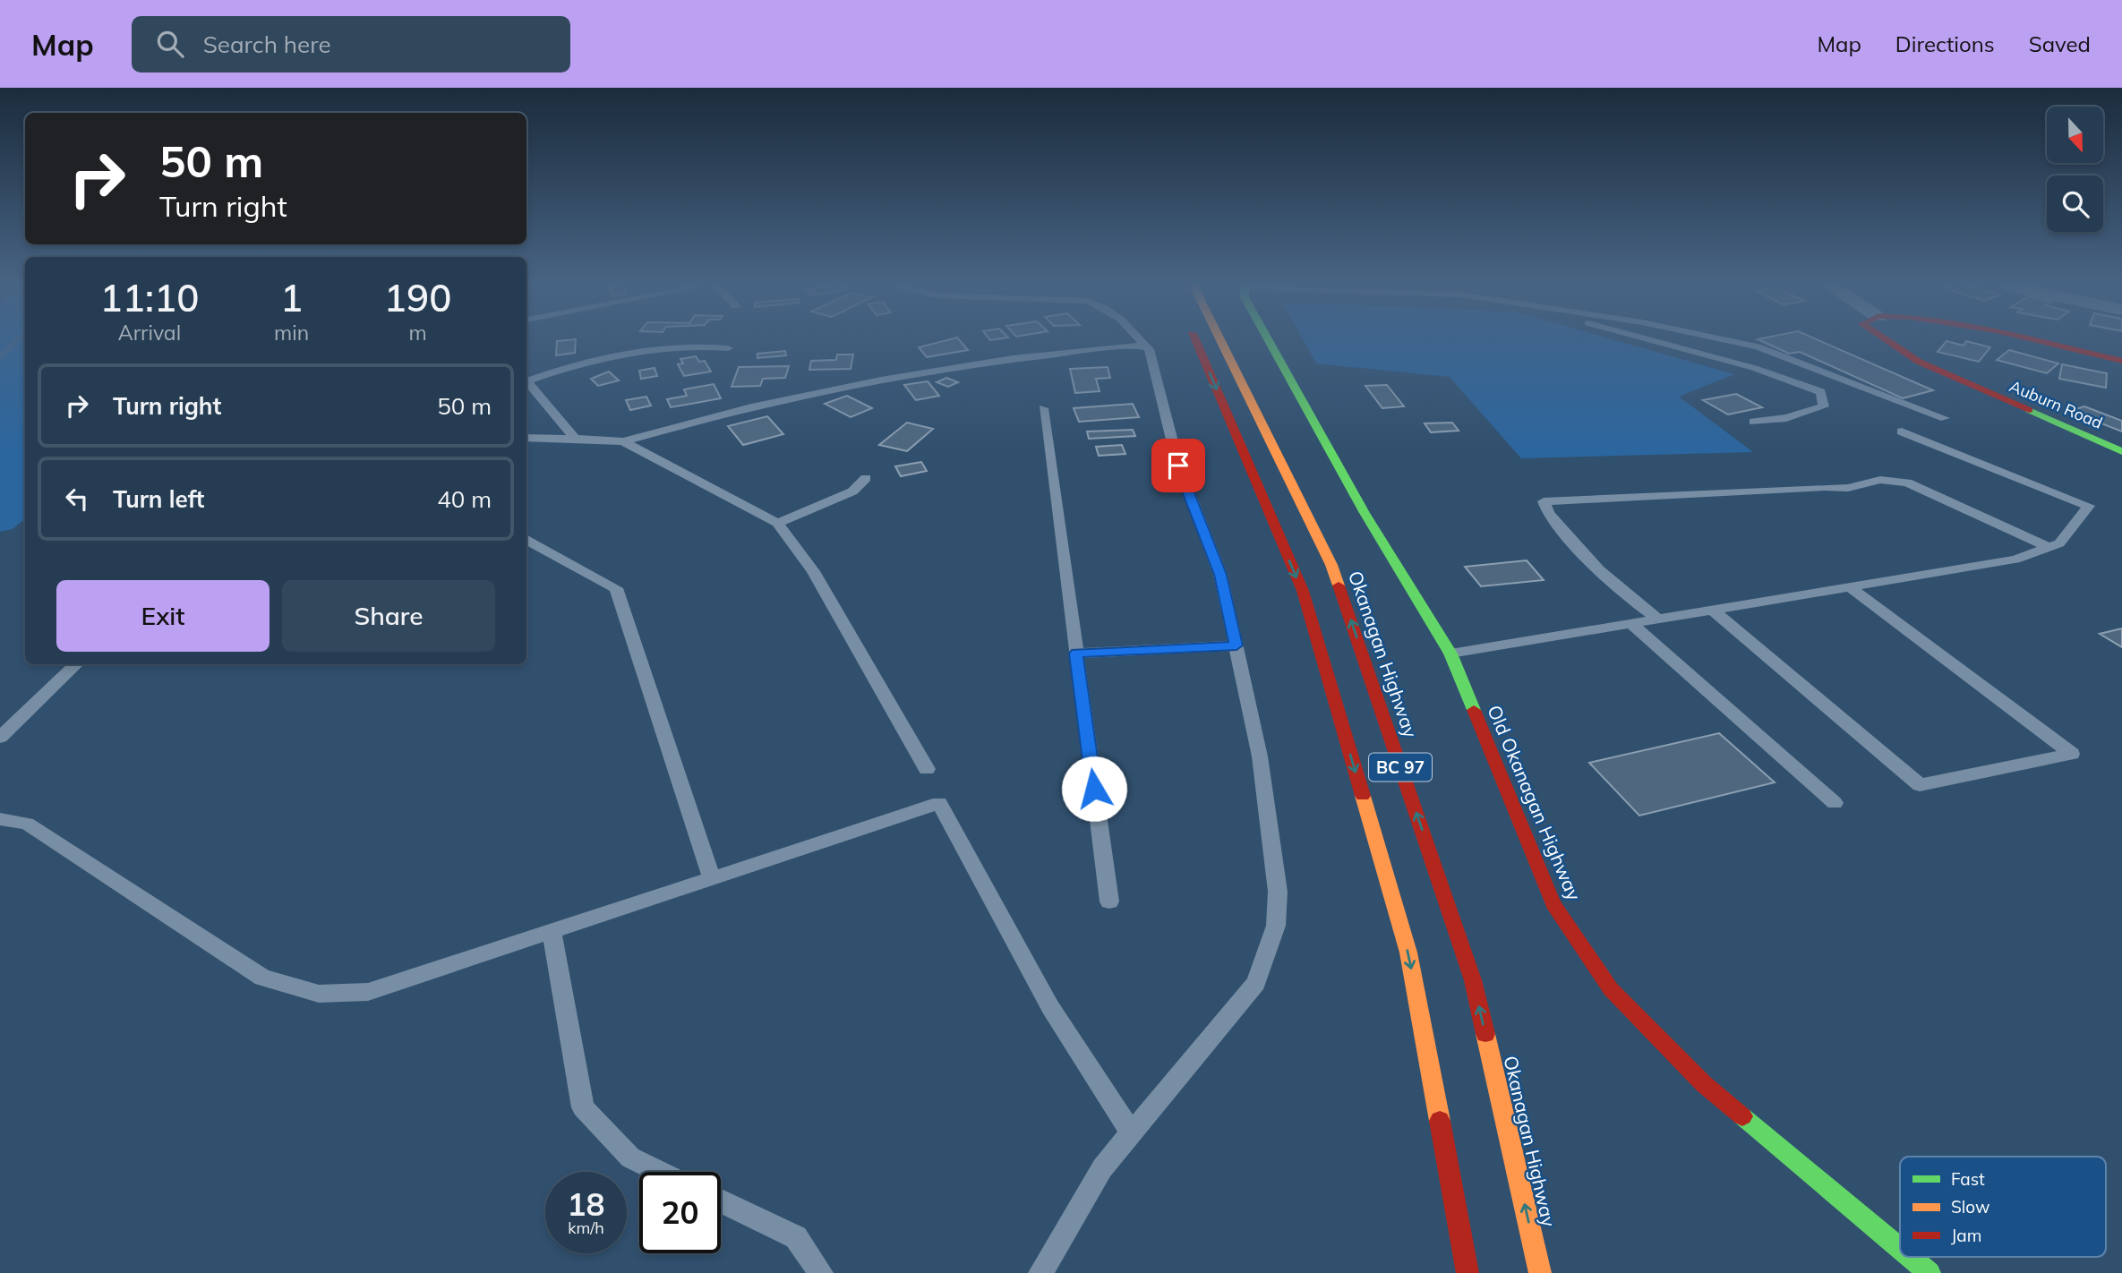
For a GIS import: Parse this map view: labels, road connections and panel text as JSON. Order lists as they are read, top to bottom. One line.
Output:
{"streets":{"main road":["Auburn Road","Okanagan Highway","BC 97","Old Okanagan Highway"]},"legend":["Fast","Slow","Jam"],"north":"bottom","page":{"header":"Map","search":"Search here","nav":["Map","Directions","Saved"],"turn":["50 m","Turn right"],"eta":["11:10","Arrival","1","min","190","m"],"list":[{"name":"Turn right","value":"50 m"},{"name":"Turn left","value":"40 m"}],"buttons":["Exit","Share"],"speed":"18 km/h","limit":"20"}}
